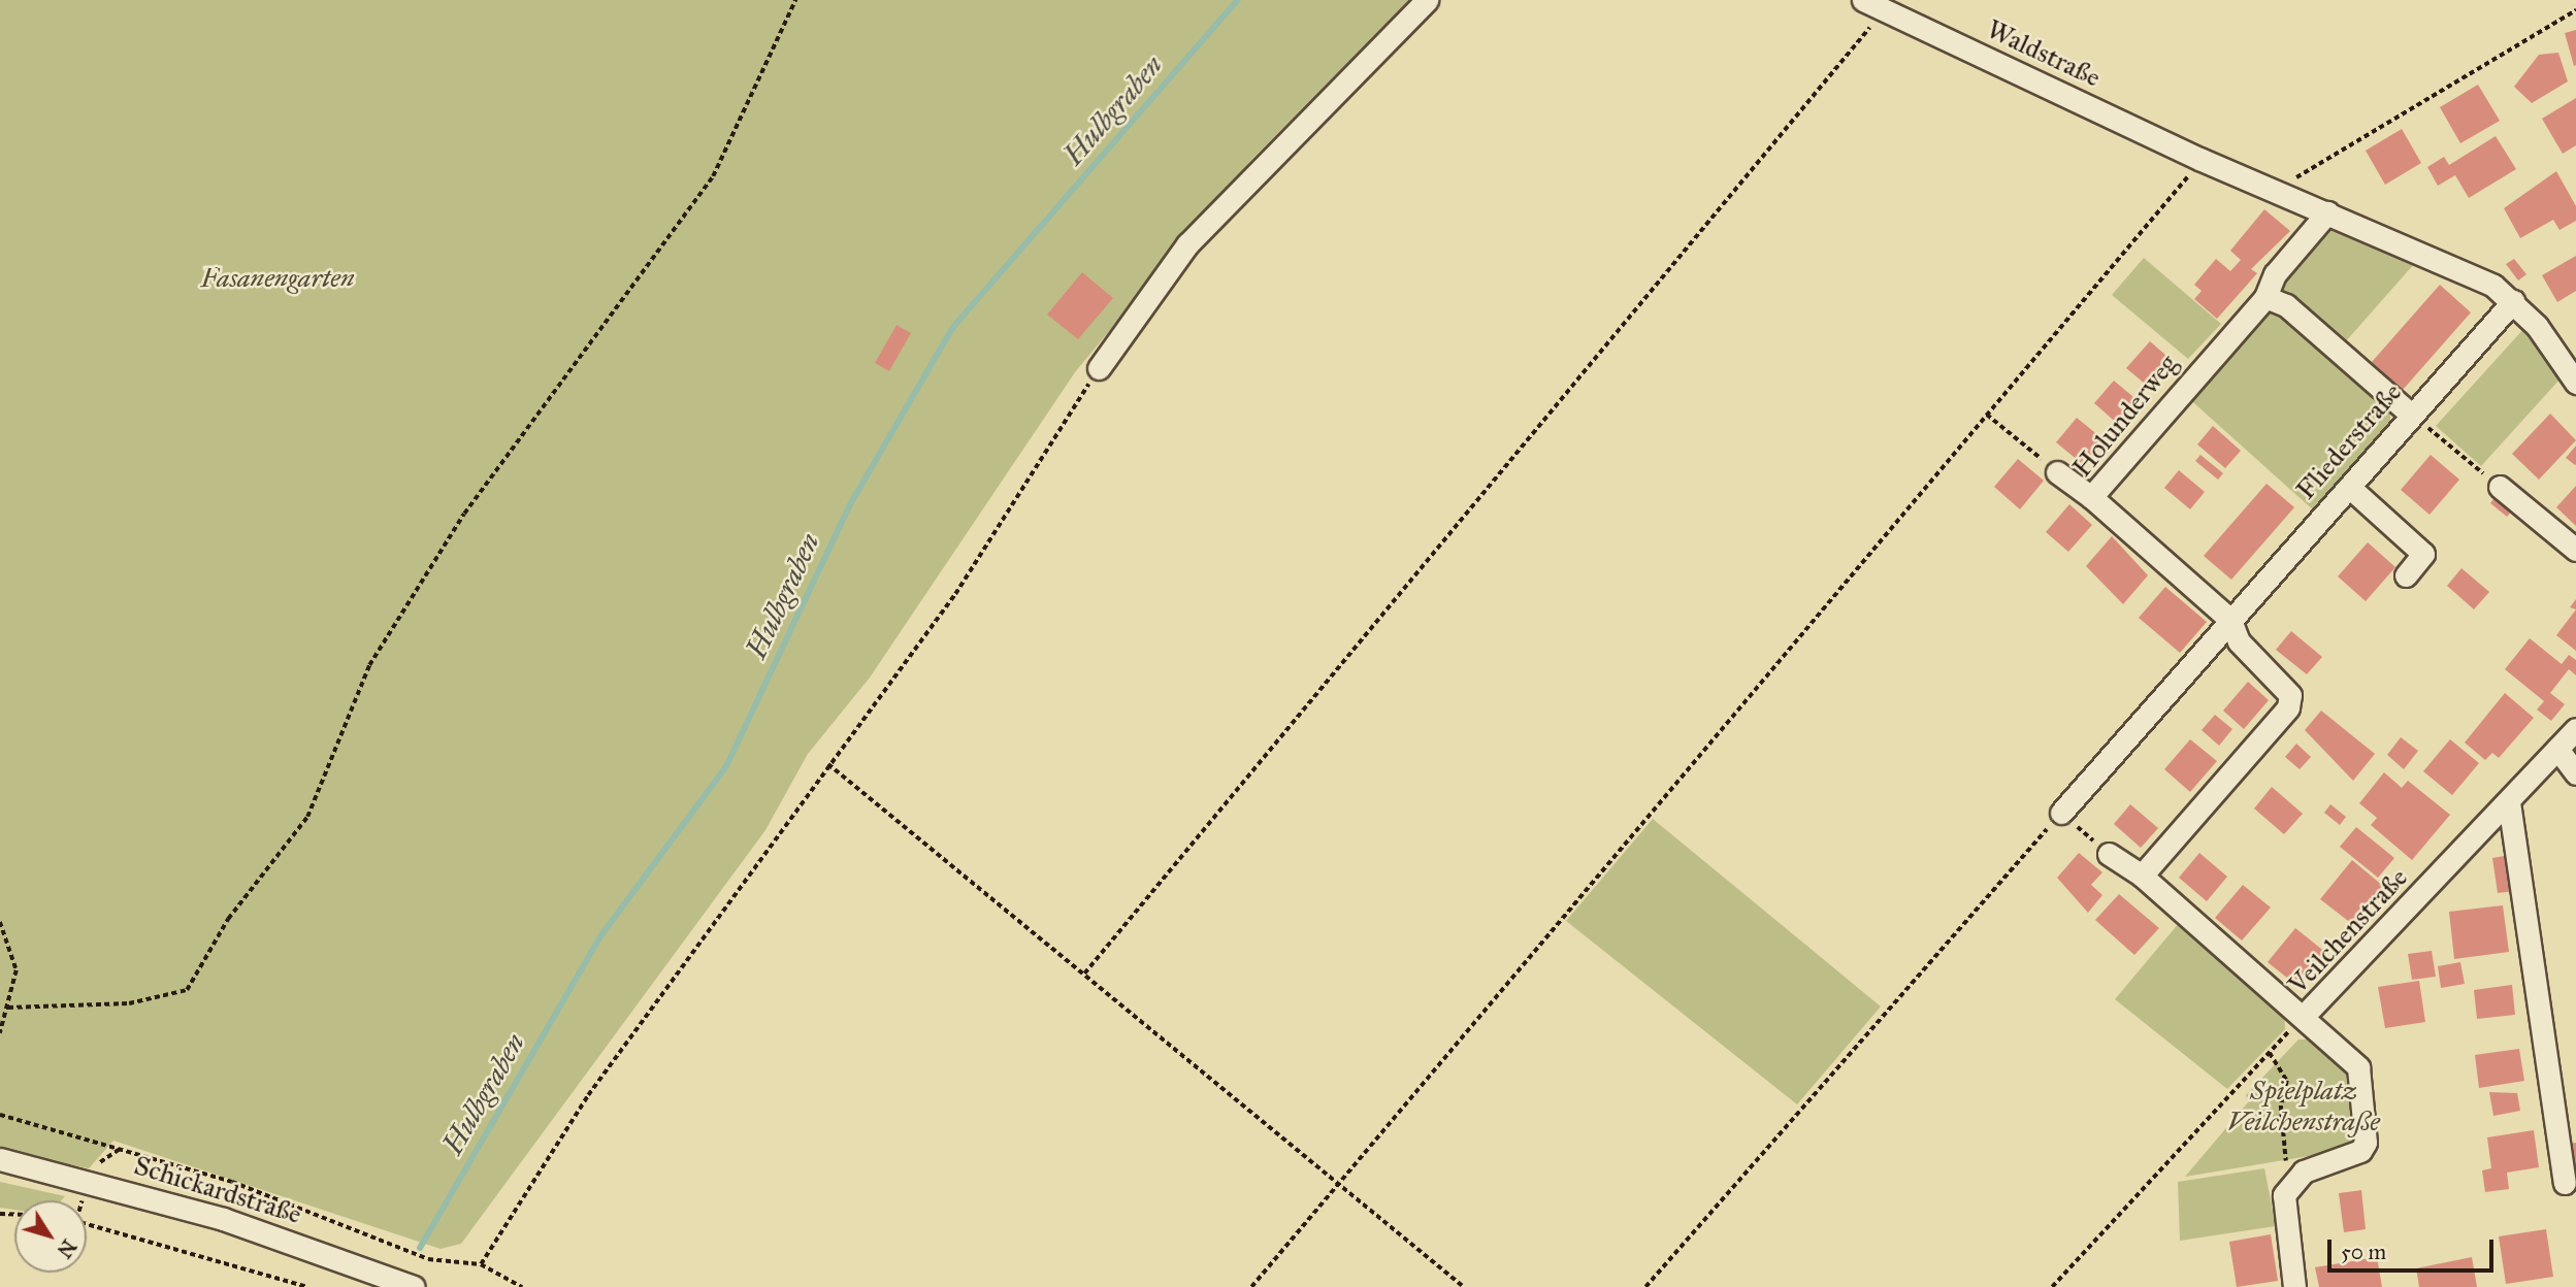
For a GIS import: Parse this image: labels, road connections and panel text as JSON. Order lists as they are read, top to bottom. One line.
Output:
{"streets":{"street":["Waldstraße","Holunderweg","Fliederstraße","Veilchenstraße","Schickardstraße"]},"crossings":[["Holunderweg","Fliederstraße"]],"water":["Hulbgraben"],"parks":["Fasanengarten","Spielplatz Veilchenstraße"],"scale_bar":"50 m","north":"bottom right"}
